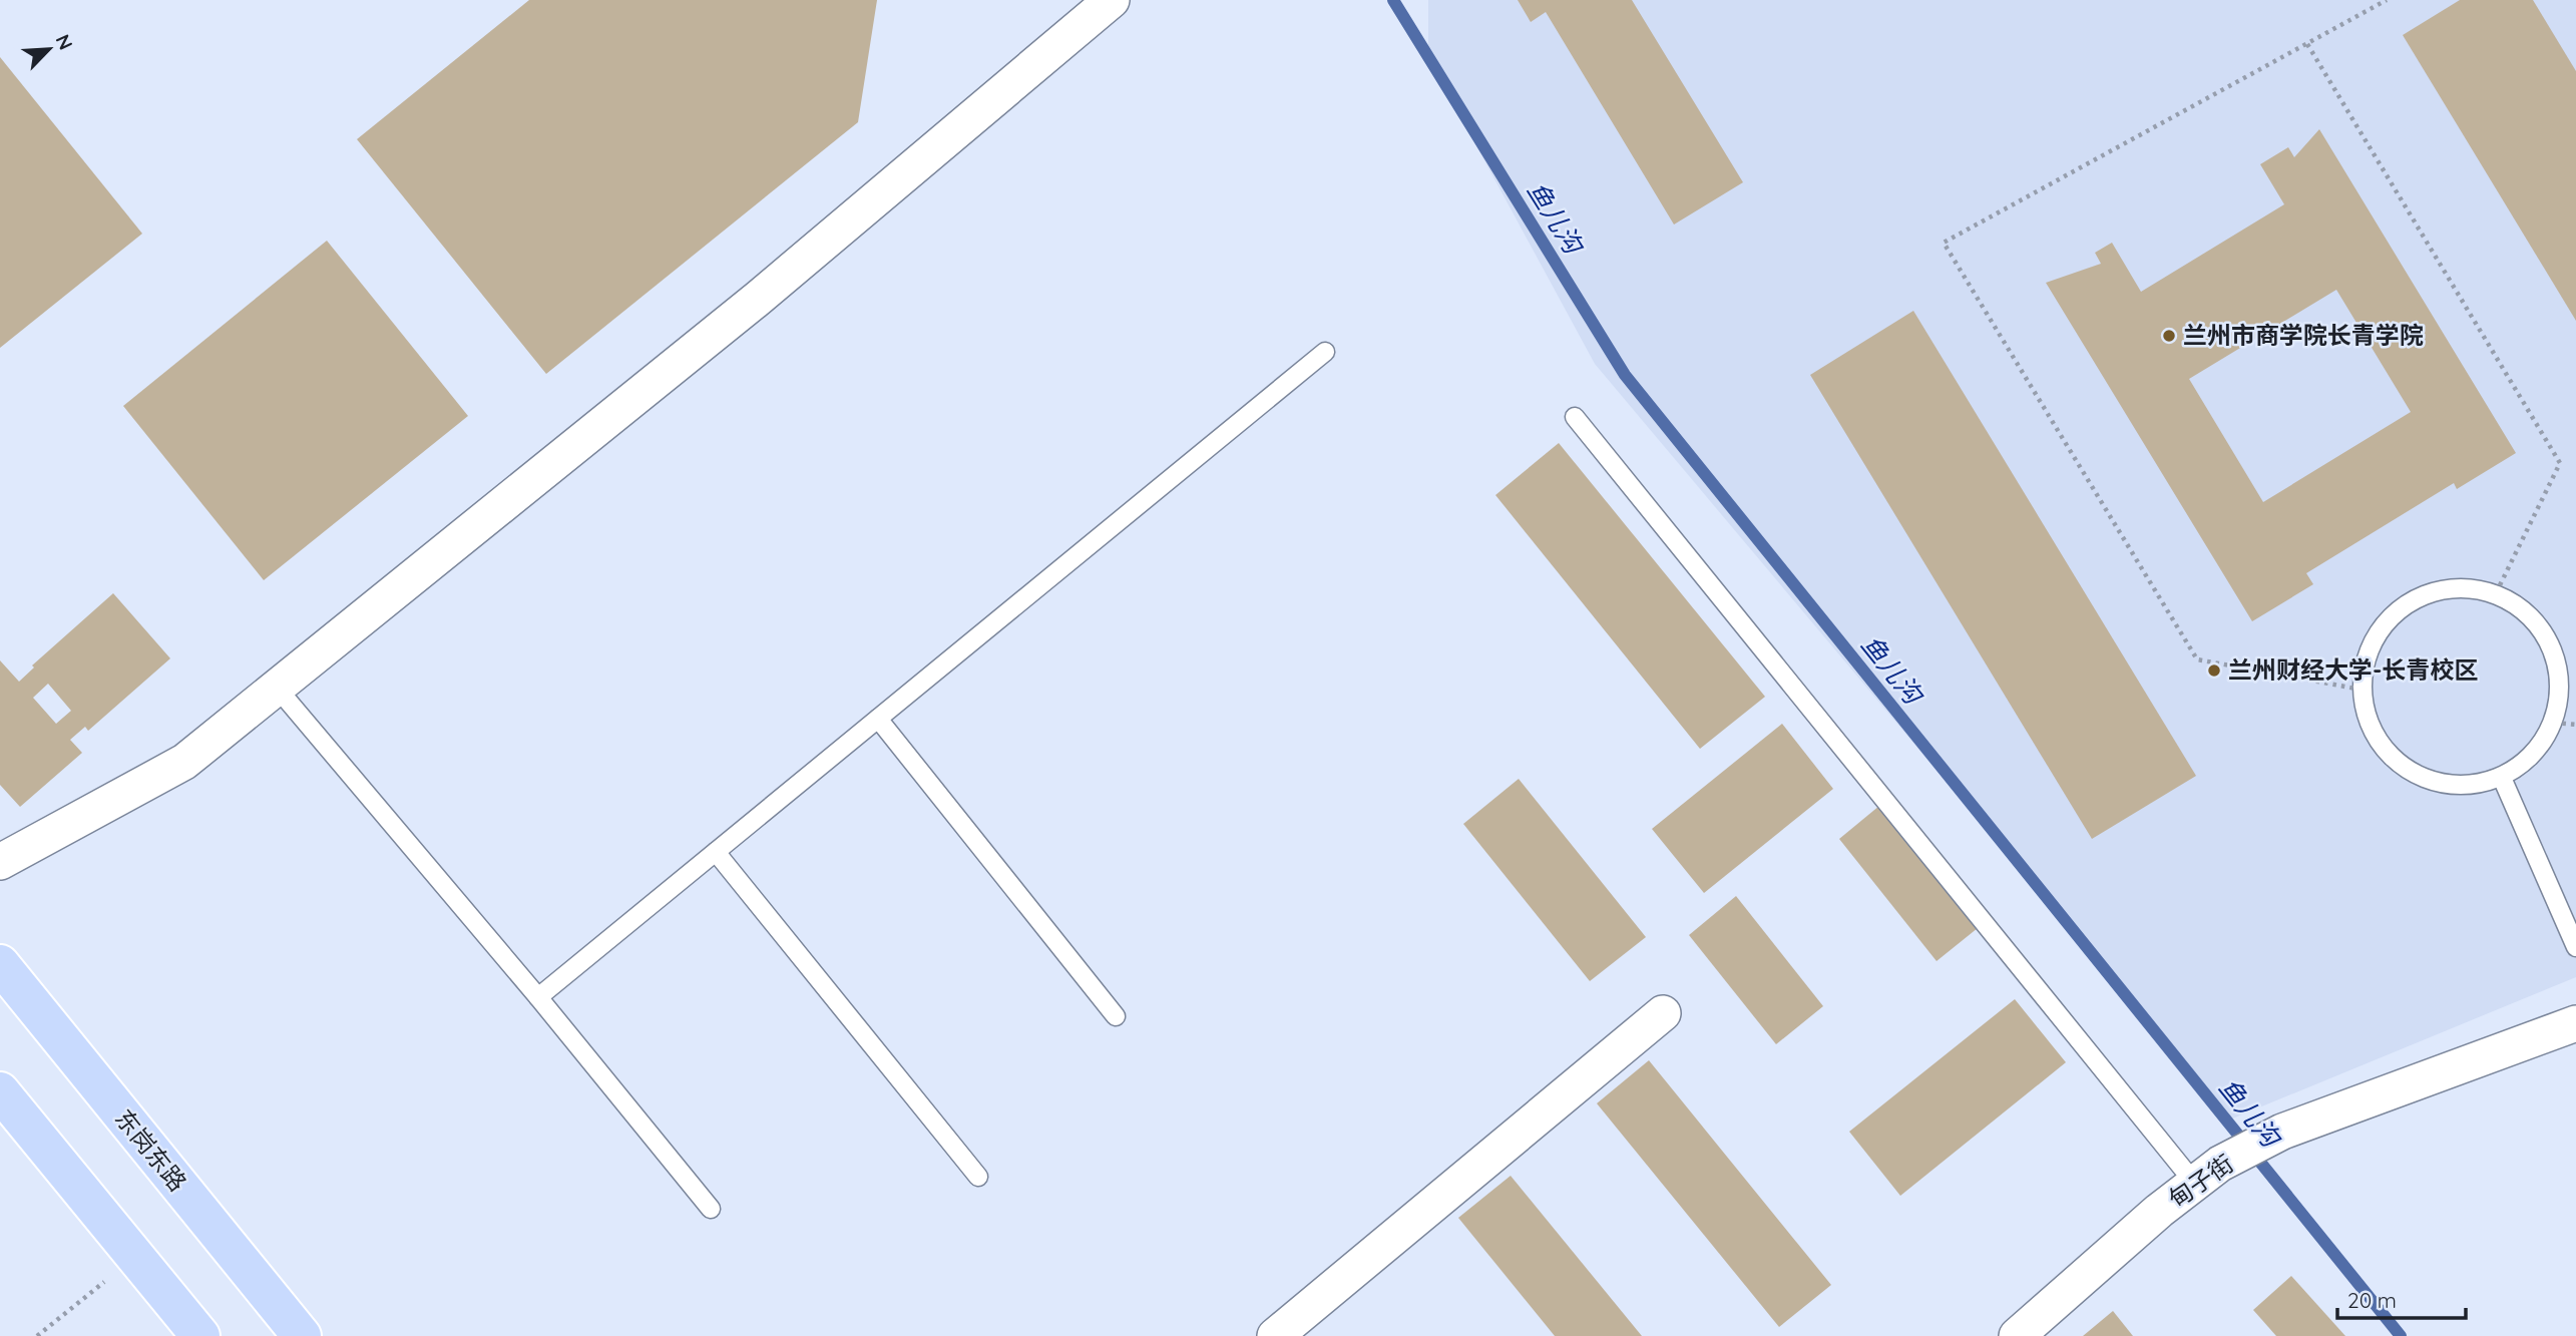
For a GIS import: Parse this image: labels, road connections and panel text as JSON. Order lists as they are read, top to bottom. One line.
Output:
{"streets":{"main road":["东岗东路"],"street":["甸子街"]},"water":["鱼儿沟"],"places":["兰州市商学院长青学院","兰州财经大学-长青校区"],"scale_bar":"20 m","north":"top right"}
